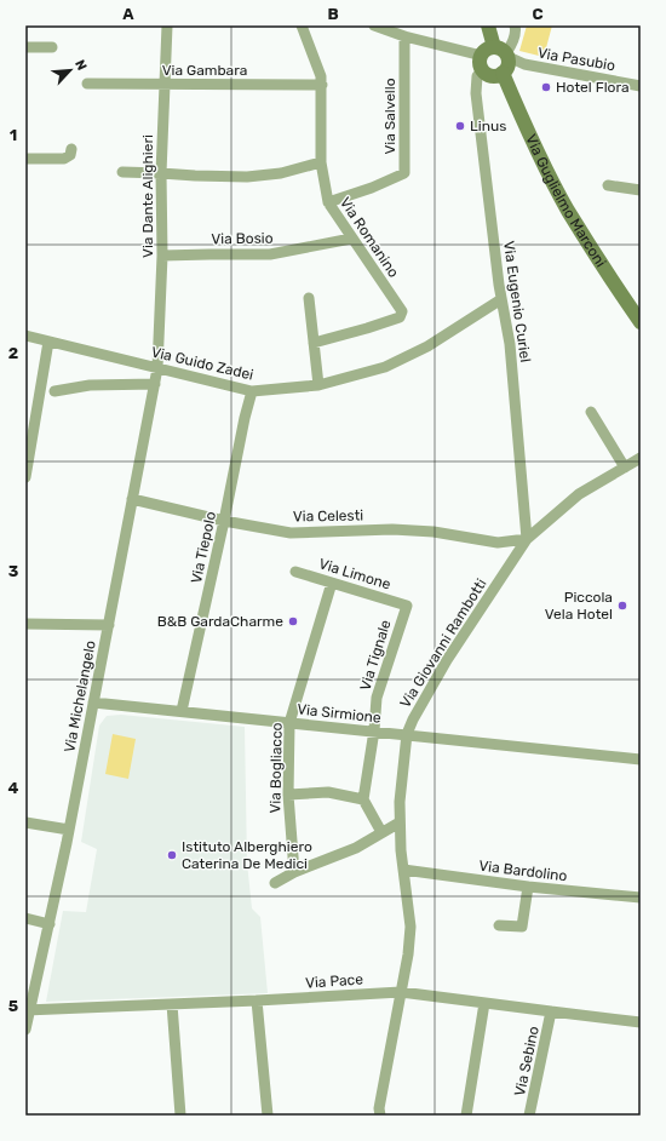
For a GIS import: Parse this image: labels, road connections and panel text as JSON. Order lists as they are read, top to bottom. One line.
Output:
{"streets":{"main road":["Via Guglielmo Marconi"],"street":["Via Pasubio","Via Gambara","Via Salvello","Via Dante Alighieri","Via Romanino","Via Bosio","Via Eugenio Curiel","Via Guido Zadei","Via Celesti","Via Tiepolo","Via Limone","Via Giovanni Rambotti","Via Tignale","Via Michelangelo","Via Sirmione","Via Bogliacco","Via Bardolino","Via Pace","Via Sebino"]},"crossings":[["Via Pasubio","Via Guglielmo Marconi"],["Via Pasubio","Via Eugenio Curiel"],["Via Gambara","Via Dante Alighieri"],["Via Gambara","Via Romanino"],["Via Salvello","Via Romanino"],["Via Dante Alighieri","Via Bosio"],["Via Dante Alighieri","Via Guido Zadei"],["Via Dante Alighieri","Via Michelangelo"],["Via Guglielmo Marconi","Via Eugenio Curiel"],["Via Romanino","Via Bosio"],["Via Eugenio Curiel","Via Guido Zadei"],["Via Eugenio Curiel","Via Celesti"],["Via Eugenio Curiel","Via Giovanni Rambotti"],["Via Guido Zadei","Via Tiepolo"],["Via Guido Zadei","Via Michelangelo"],["Via Celesti","Via Tiepolo"],["Via Celesti","Via Giovanni Rambotti"],["Via Celesti","Via Michelangelo"],["Via Tiepolo","Via Sirmione"],["Via Limone","Via Tignale"],["Via Limone","Via Bogliacco"],["Via Giovanni Rambotti","Via Sirmione"],["Via Giovanni Rambotti","Via Bardolino"],["Via Giovanni Rambotti","Via Pace"],["Via Tignale","Via Sirmione"],["Via Michelangelo","Via Sirmione"],["Via Michelangelo","Via Pace"],["Via Sirmione","Via Bogliacco"],["Via Pace","Via Sebino"]],"places":["Hotel Flora","Linus","Piccola Vela Hotel","B&B GardaCharme","Istituto Alberghiero Caterina De Medici"],"north":"top right","grid":{"columns":["A","B","C"],"rows":["1","2","3","4","5"]}}
